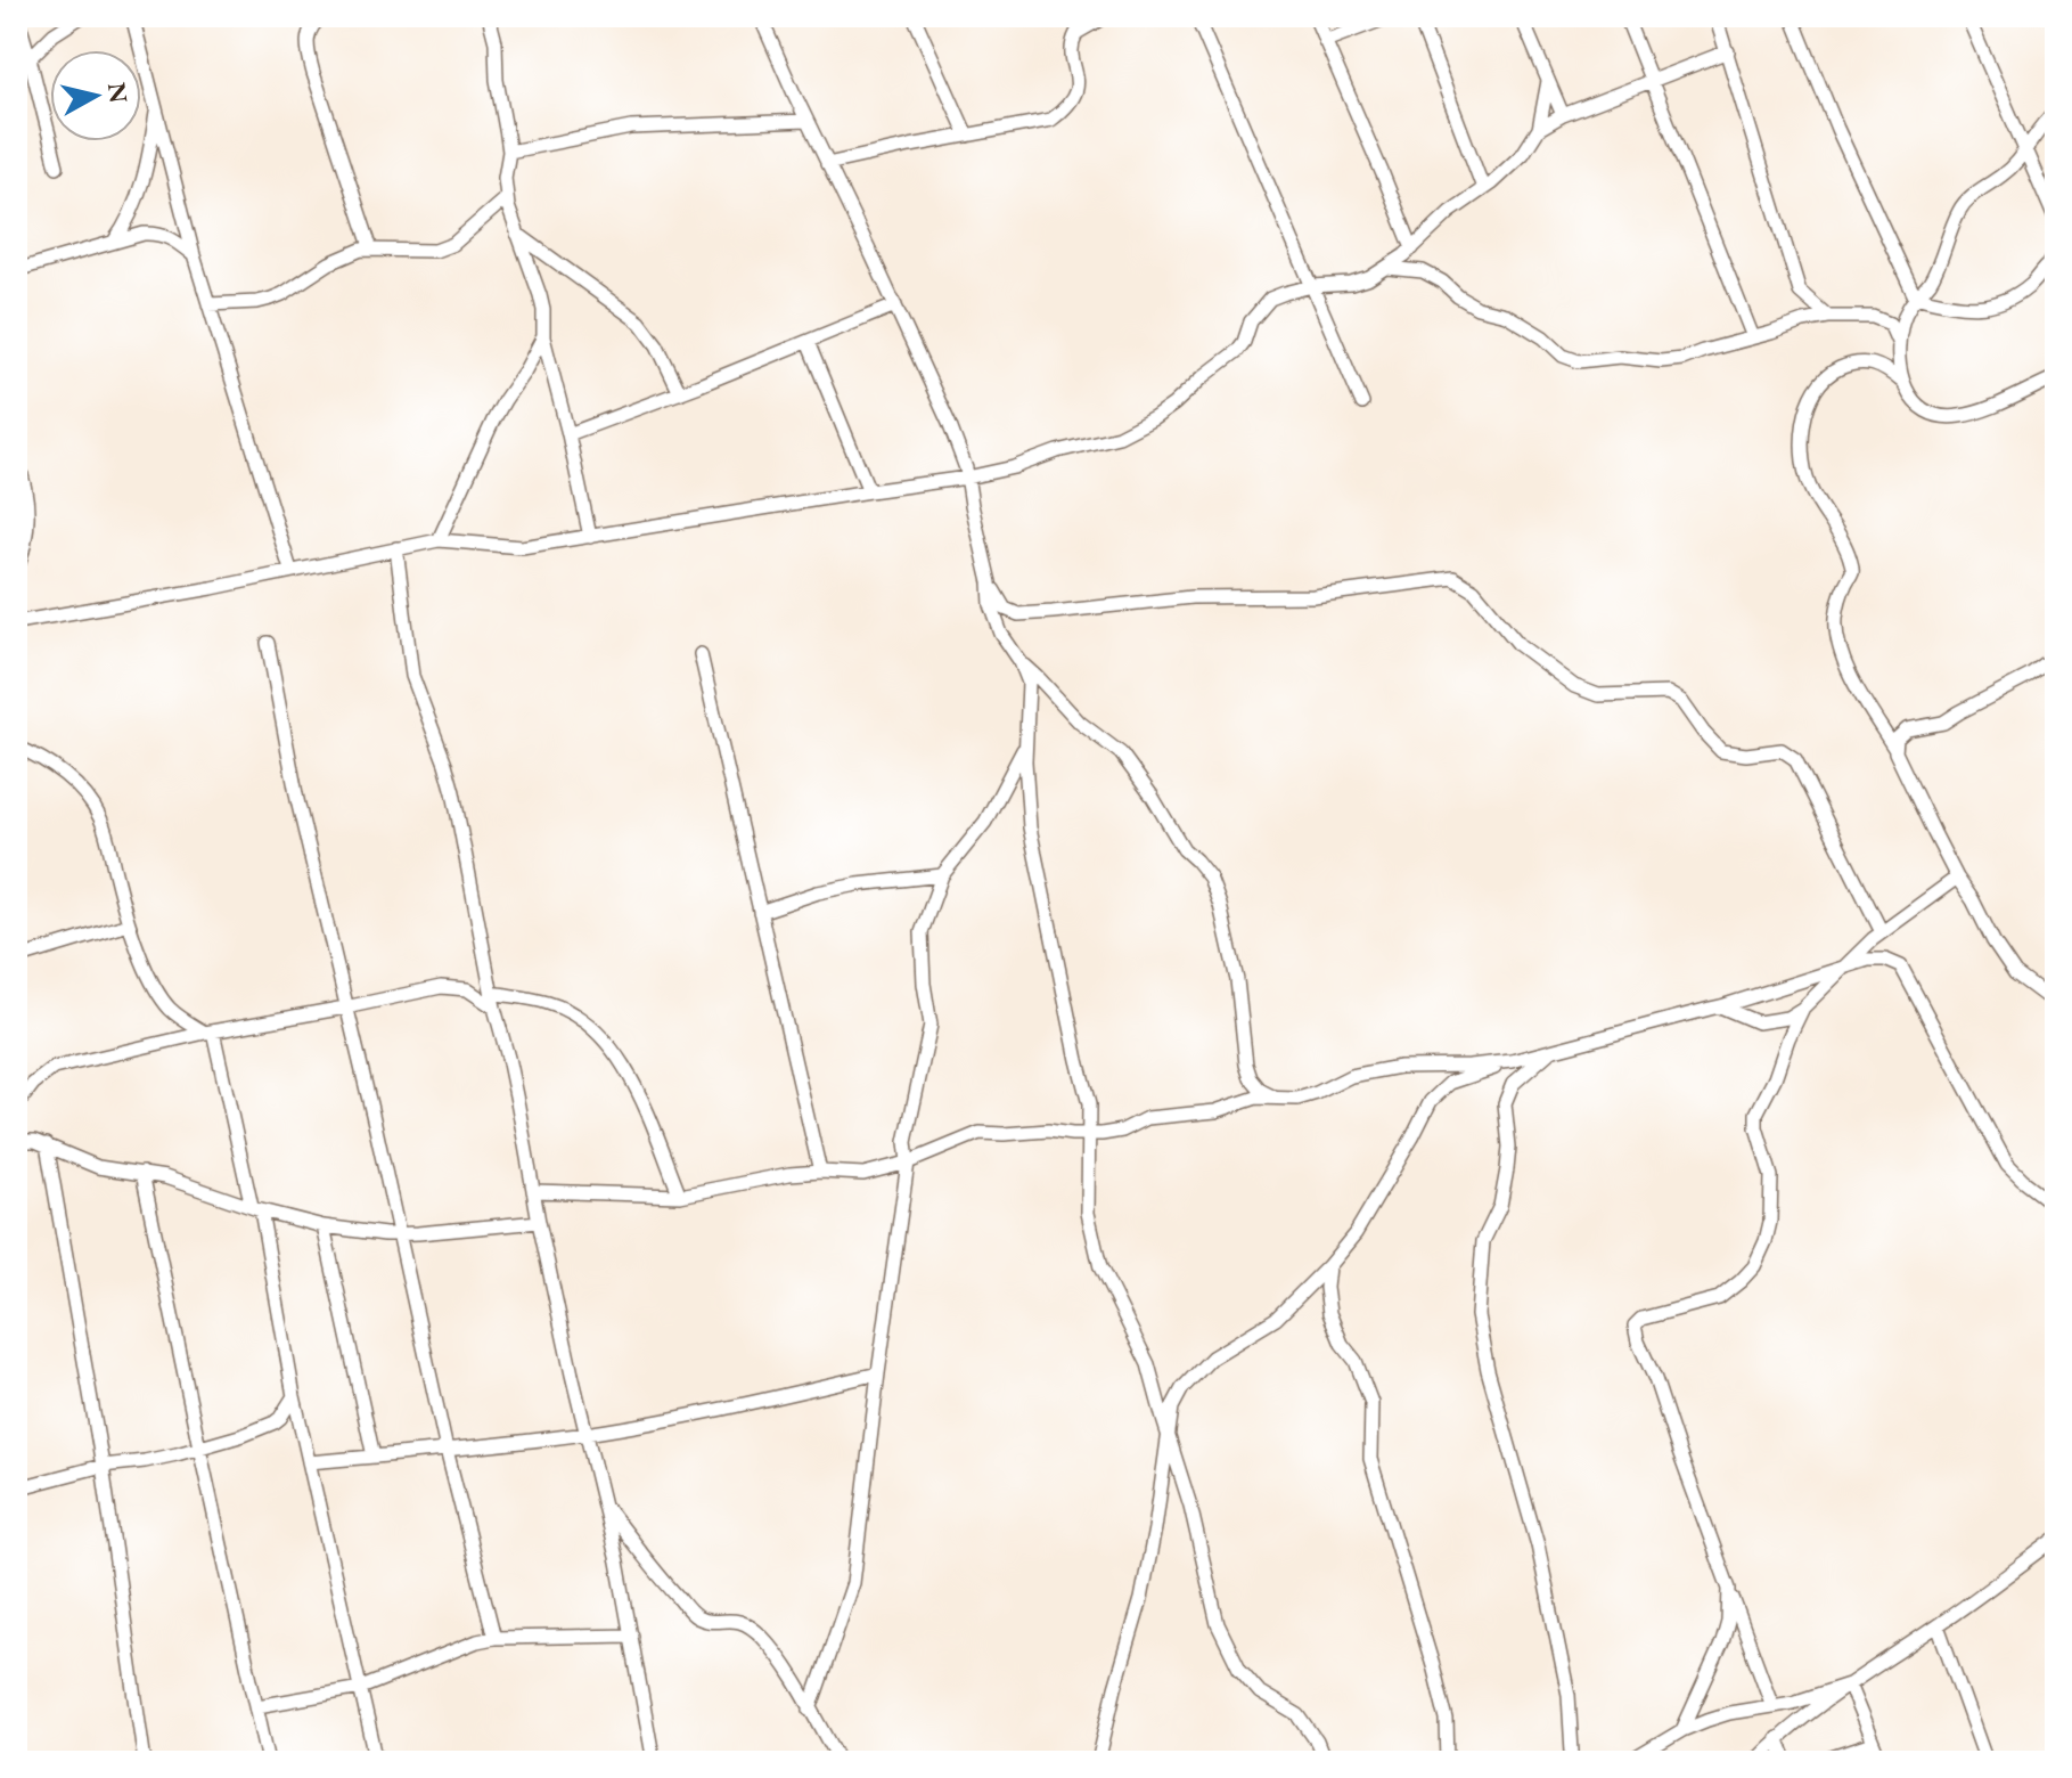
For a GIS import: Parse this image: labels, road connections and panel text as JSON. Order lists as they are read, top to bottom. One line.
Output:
{"north":"right"}
